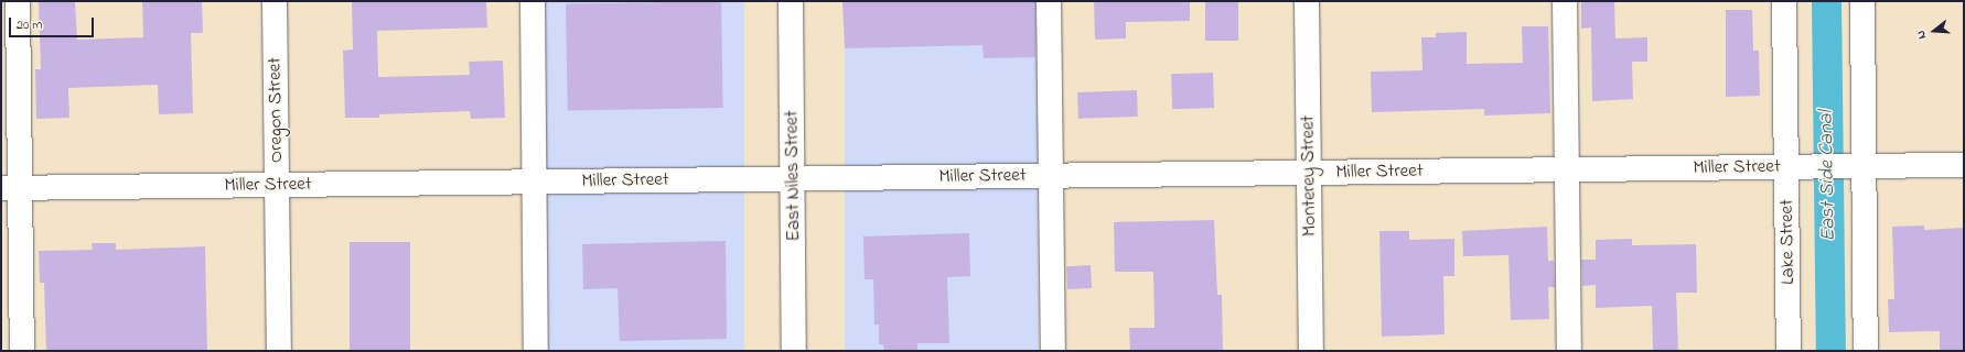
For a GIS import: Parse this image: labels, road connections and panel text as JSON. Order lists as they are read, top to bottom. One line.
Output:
{"streets":{"street":["Oregon Street","Miller Street","East Niles Street","Monterey Street","Lake Street"]},"crossings":[["Oregon Street","Miller Street"],["Miller Street","East Niles Street"],["Miller Street","Monterey Street"],["Miller Street","Lake Street"]],"water":["East Side Canal"],"scale_bar":"20 m","north":"left"}
